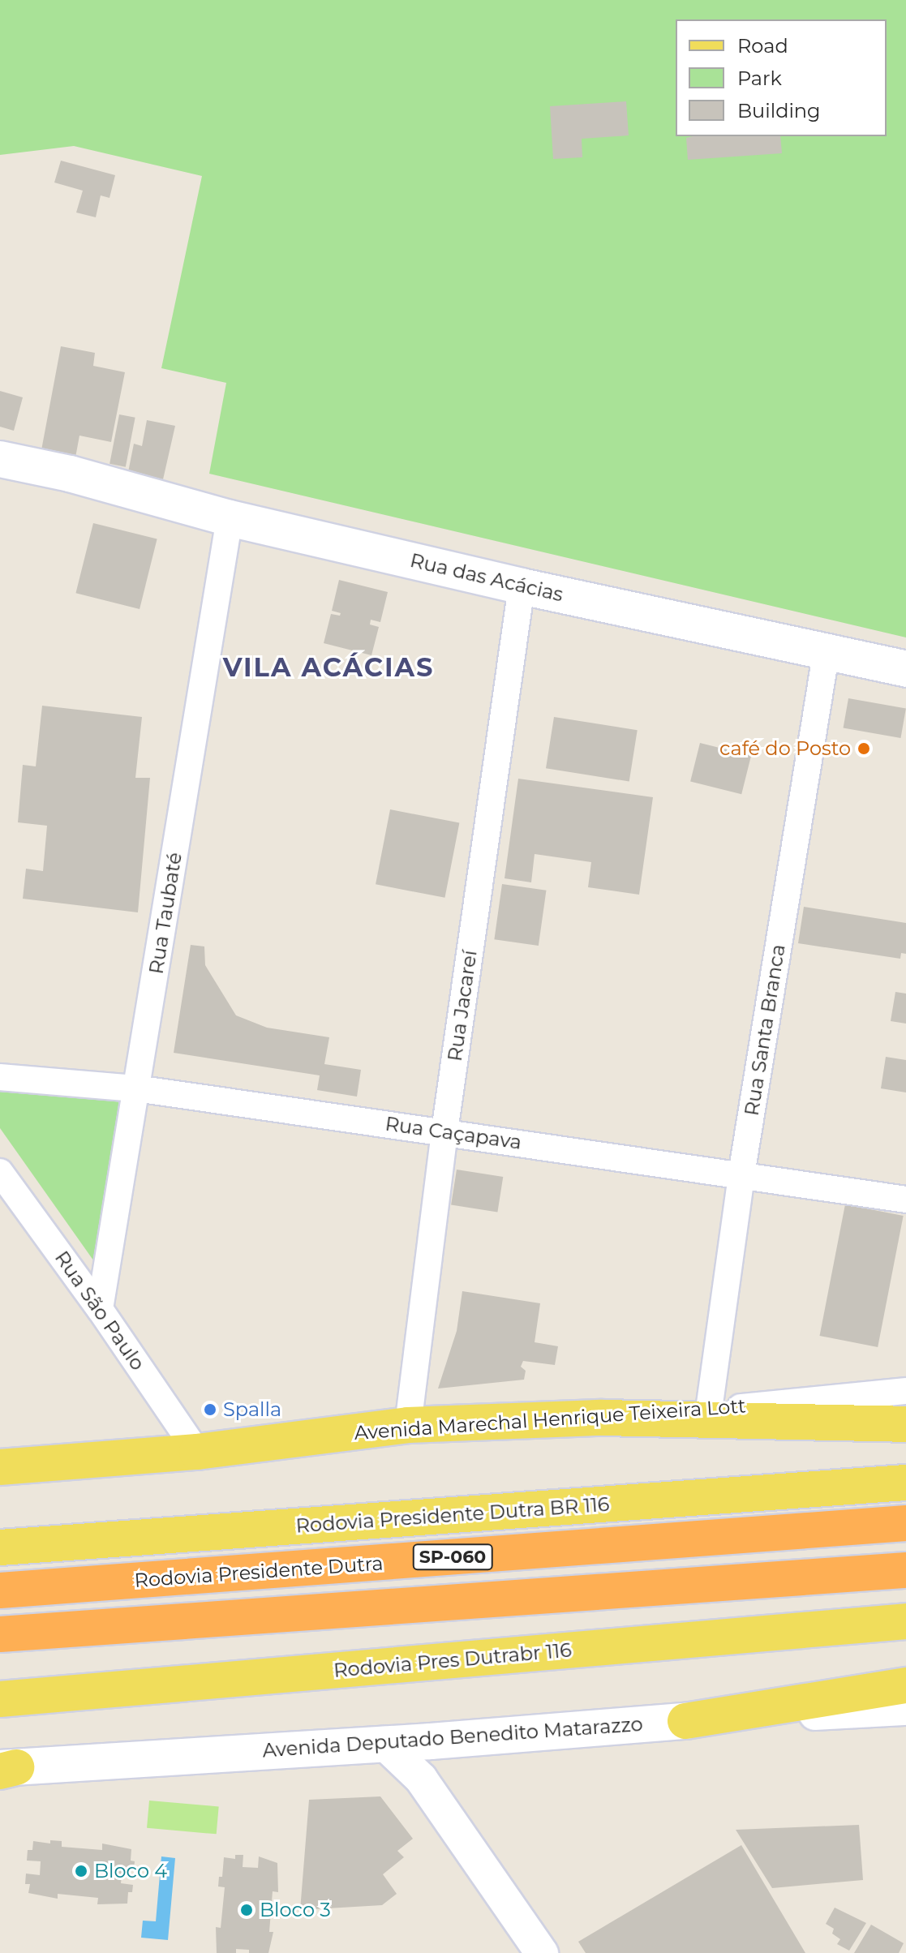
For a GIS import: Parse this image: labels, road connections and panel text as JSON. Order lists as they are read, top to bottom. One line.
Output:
{"streets":{"highway":["SP-060","Rodovia Presidente Dutra"],"main road":["Rua das Acácias","Avenida Marechal Henrique Teixeira Lott","Rodovia Presidente Dutra BR 116","Rodovia Pres Dutrabr 116","Avenida Deputado Benedito Matarazzo"],"street":["Rua Taubaté","Rua Jacareí","Rua Santa Branca","Rua Caçapava","Rua São Paulo"]},"crossings":[["Rua das Acácias","Rua Taubaté"],["Rua das Acácias","Rua Jacareí"],["Rua das Acácias","Rua Santa Branca"],["Rua Taubaté","Rua Caçapava"],["Rua Taubaté","Rua São Paulo"],["Rua Jacareí","Rua Caçapava"],["Rua Jacareí","Avenida Marechal Henrique Teixeira Lott"],["Rua Santa Branca","Rua Caçapava"],["Rua Santa Branca","Avenida Marechal Henrique Teixeira Lott"],["Rua São Paulo","Avenida Marechal Henrique Teixeira Lott"]],"districts":["VILA ACÁCIAS"],"places":["café do Posto","Spalla","Bloco 4","Bloco 3"],"legend":["Road","Park","Building"]}
